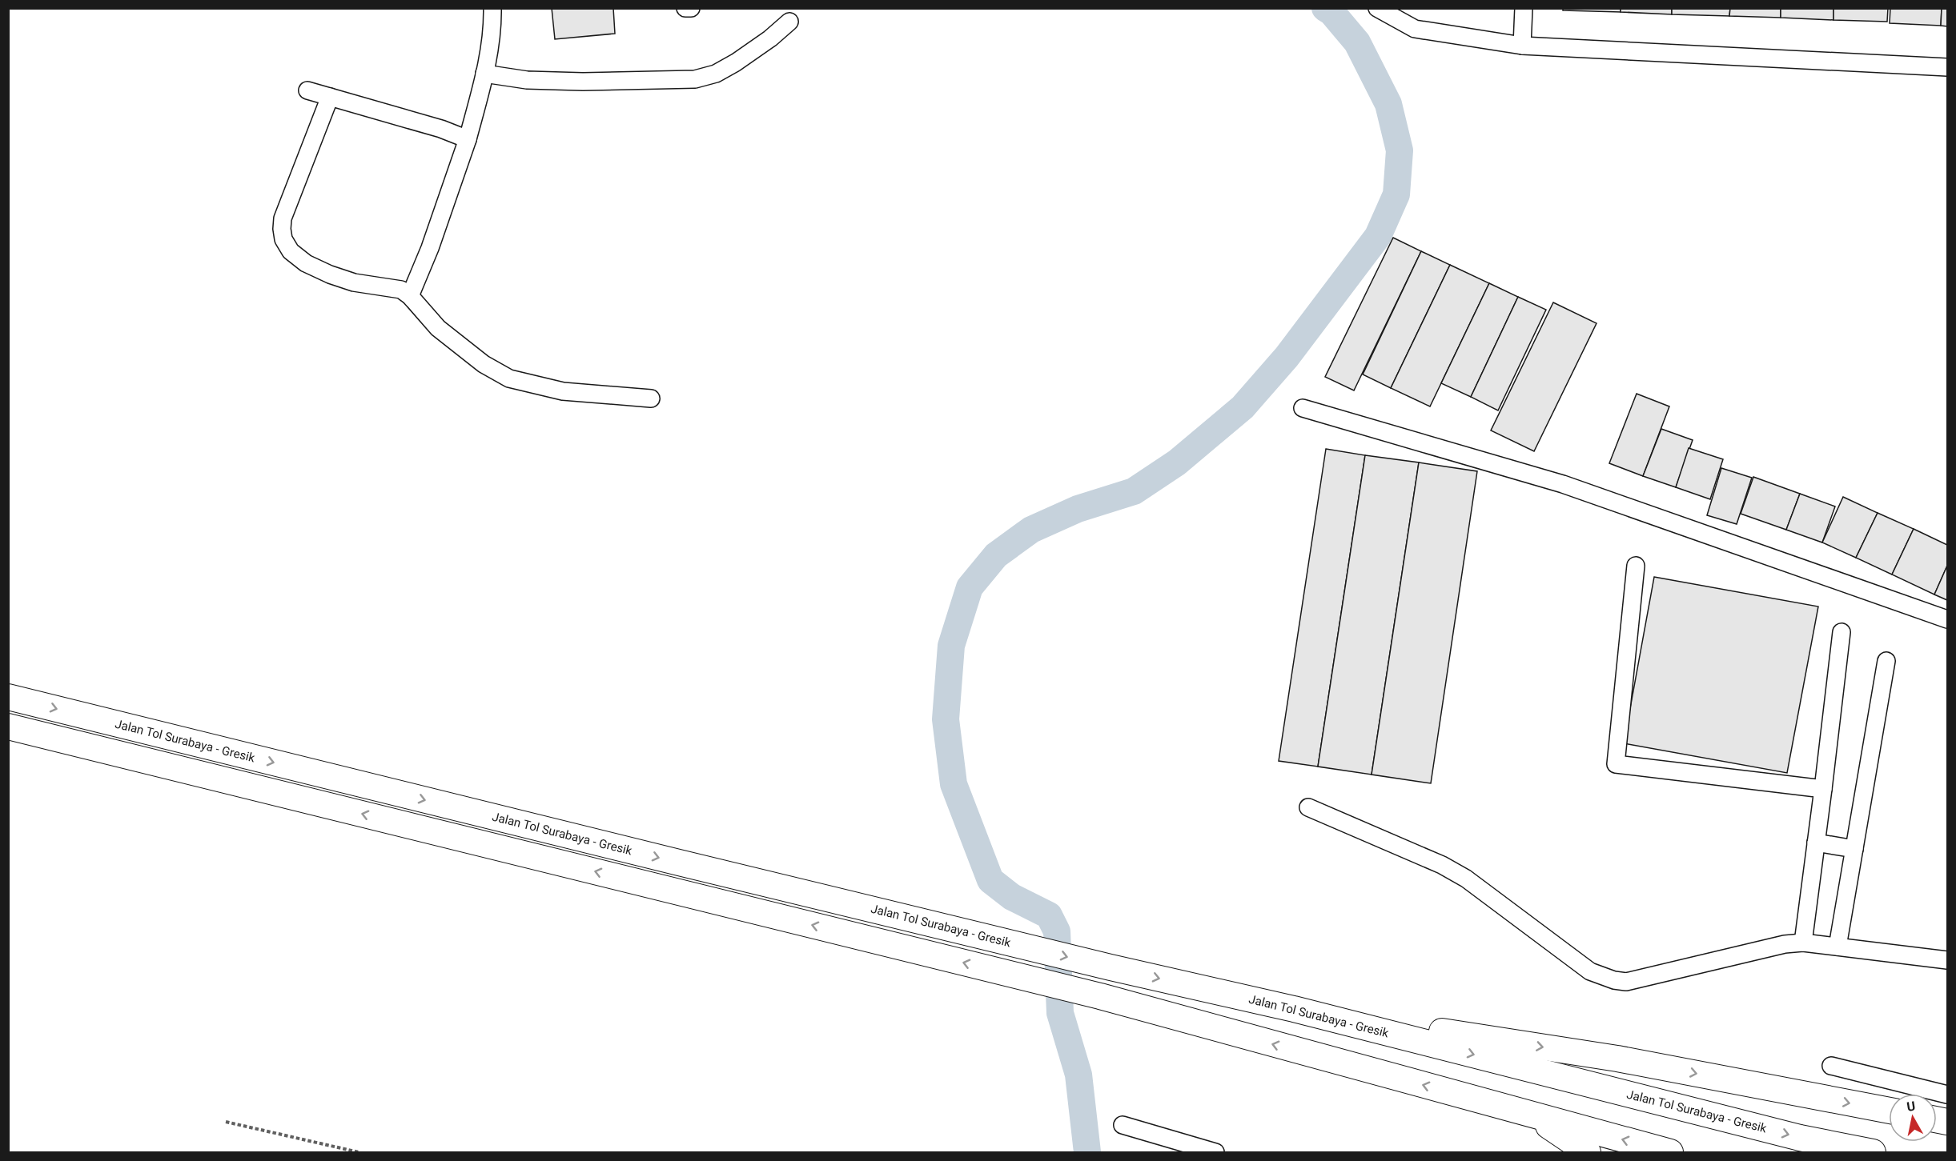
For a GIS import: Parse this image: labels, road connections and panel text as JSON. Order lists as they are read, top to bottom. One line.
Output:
{"streets":{"highway":["Jalan Tol Surabaya - Gresik"]},"north":"top"}
